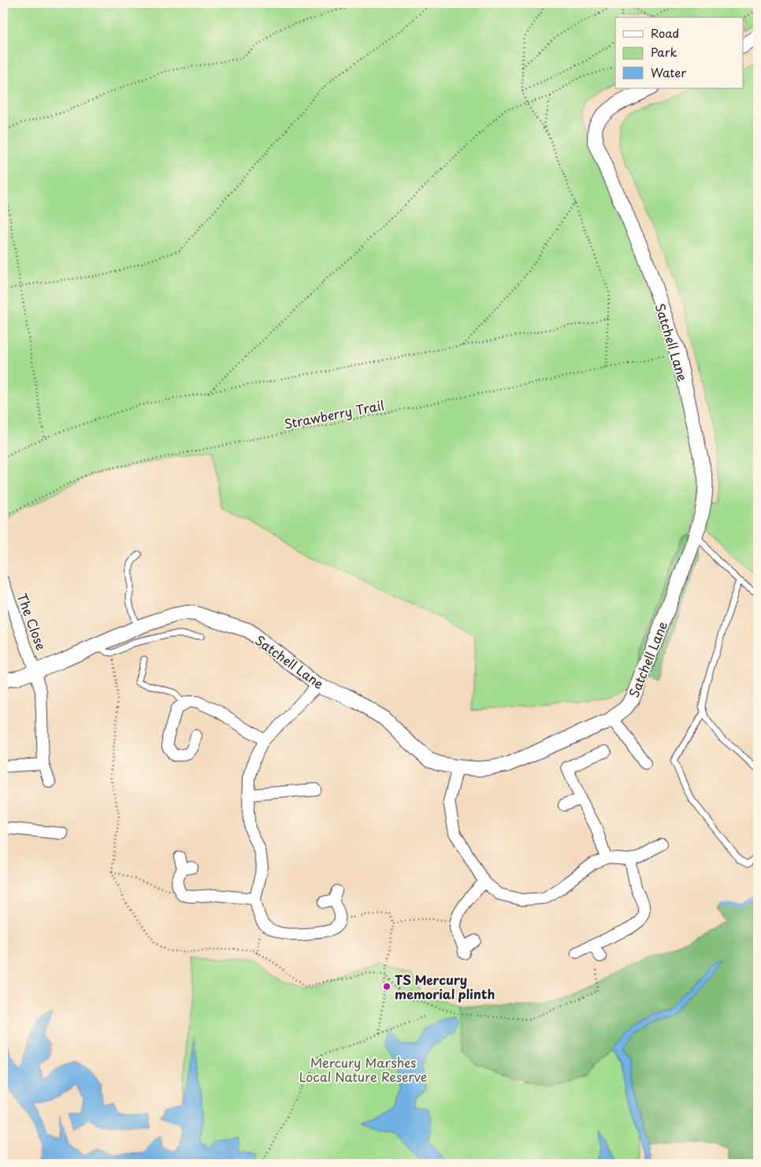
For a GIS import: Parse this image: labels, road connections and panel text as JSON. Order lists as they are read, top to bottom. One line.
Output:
{"streets":{"street":["Satchell Lane","The Close"],"path":["Strawberry Trail"]},"crossings":[["Satchell Lane","Strawberry Trail"],["Satchell Lane","The Close"]],"parks":["Mercury Marshes Local Nature Reserve"],"places":["TS Mercury memorial plinth"],"legend":["Road","Park","Water"]}
